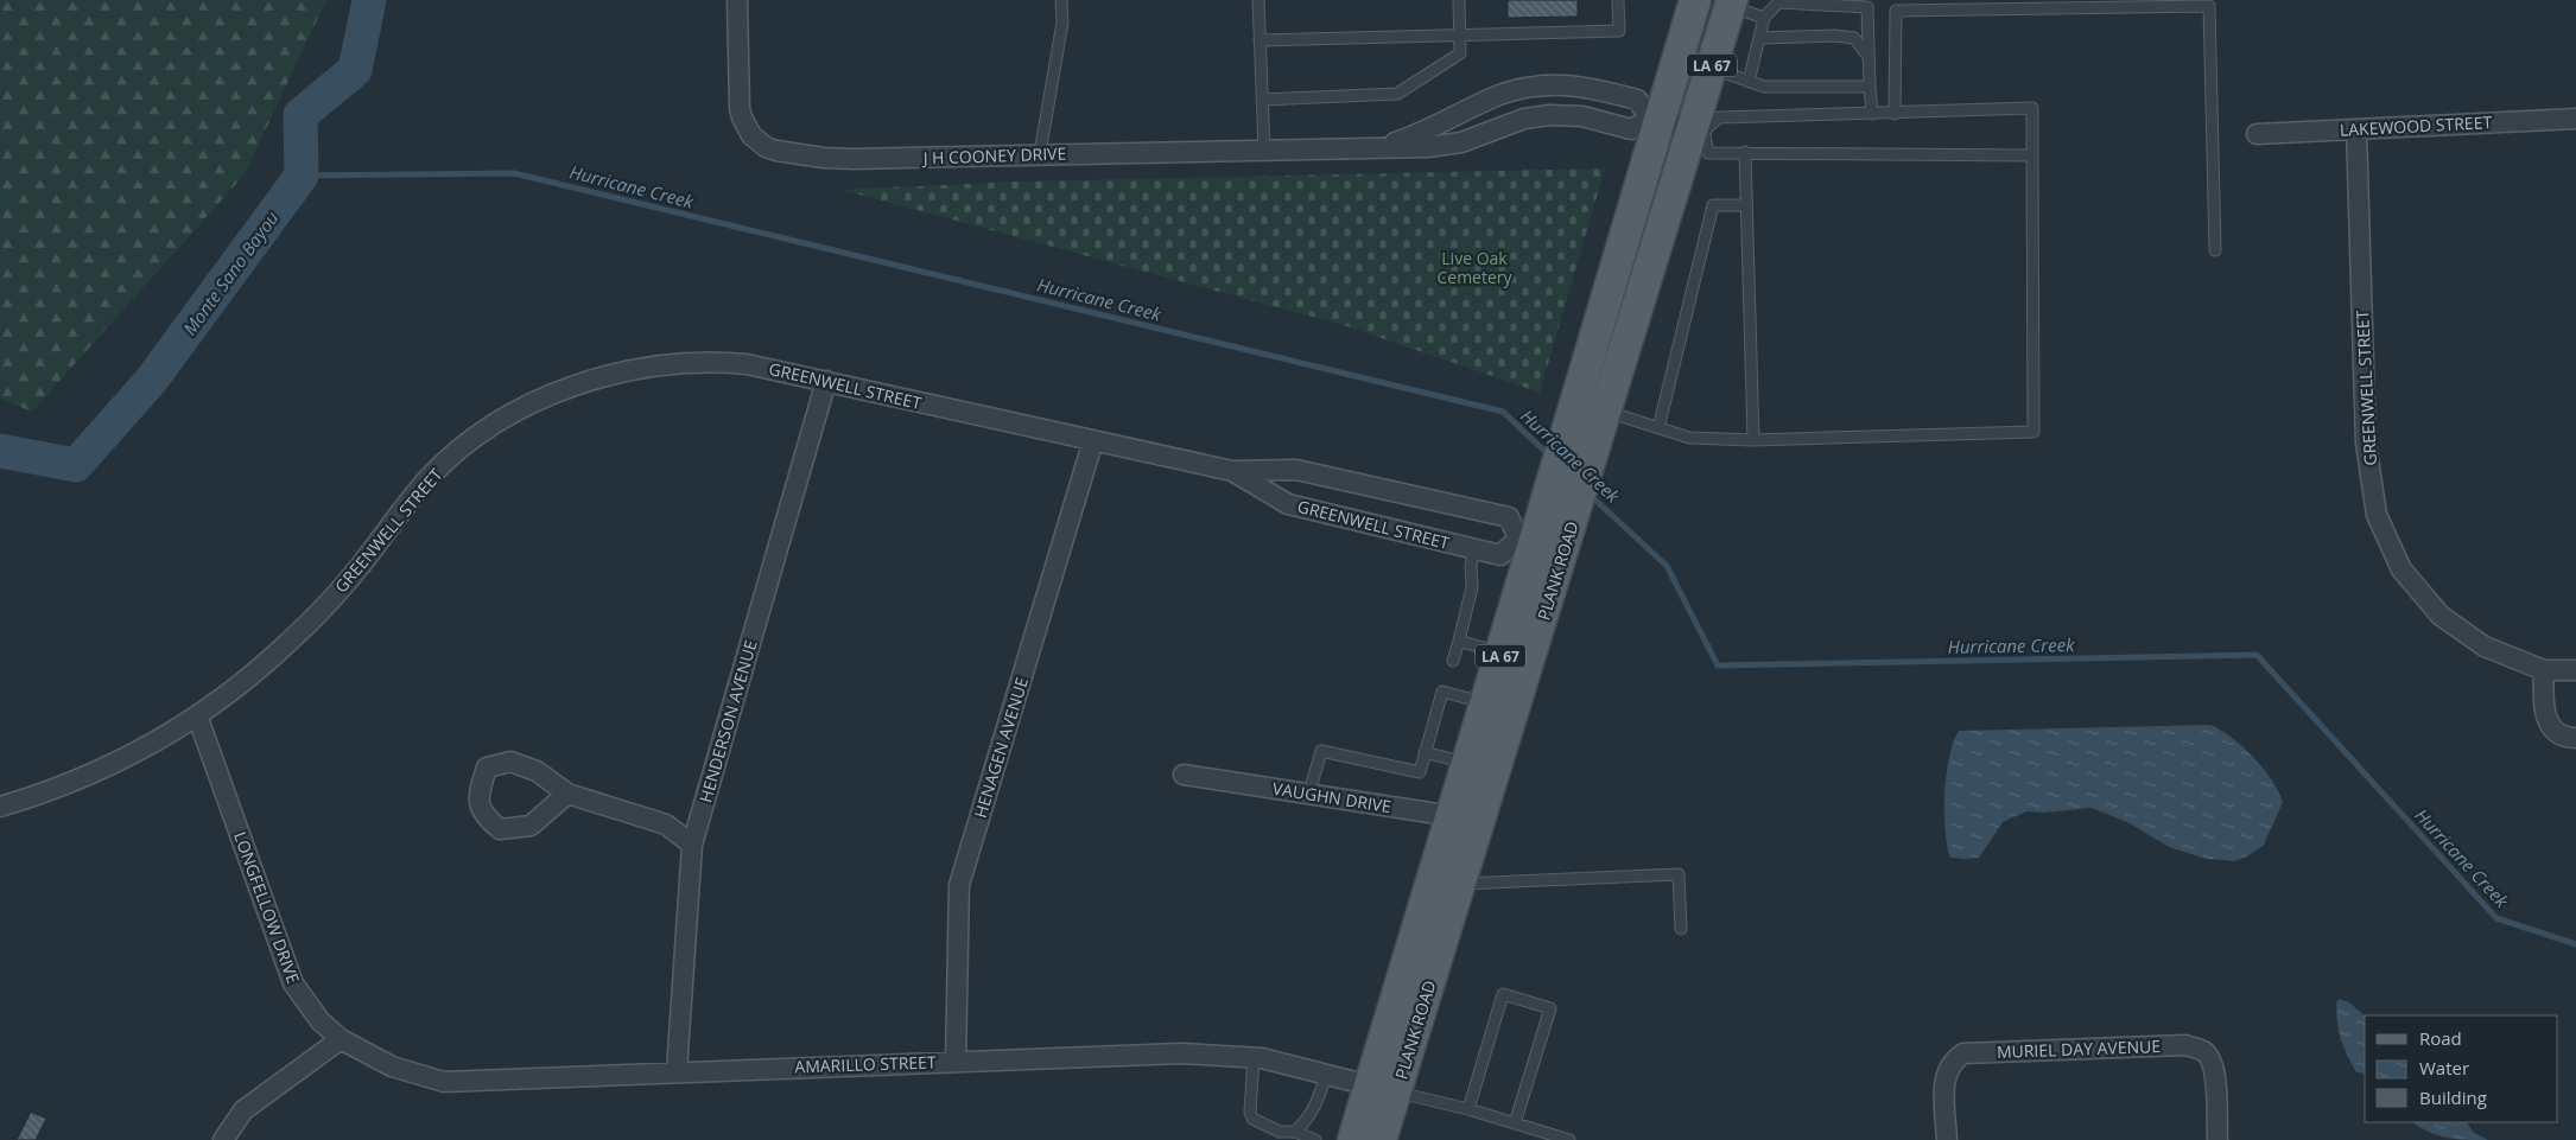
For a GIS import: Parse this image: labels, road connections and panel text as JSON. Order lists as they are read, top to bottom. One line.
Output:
{"streets":{"main road":["LA 67","PLANK ROAD"],"street":["LAKEWOOD STREET","J H COONEY DRIVE","GREENWELL STREET","HENDERSON AVENUE","HENAGEN AVENUE","VAUGHN DRIVE","LONGFELLOW DRIVE","MURIEL DAY AVENUE","AMARILLO STREET"]},"crossings":[["LAKEWOOD STREET","GREENWELL STREET"],["J H COONEY DRIVE","PLANK ROAD"],["GREENWELL STREET","PLANK ROAD"],["GREENWELL STREET","HENDERSON AVENUE"],["GREENWELL STREET","HENAGEN AVENUE"],["GREENWELL STREET","LONGFELLOW DRIVE"],["PLANK ROAD","VAUGHN DRIVE"],["PLANK ROAD","AMARILLO STREET"],["HENDERSON AVENUE","AMARILLO STREET"],["HENAGEN AVENUE","AMARILLO STREET"],["LONGFELLOW DRIVE","AMARILLO STREET"]],"water":["Hurricane Creek","Monte Sano Bayou"],"parks":["Live Oak Cemetery"],"legend":["Road","Water","Building"]}
